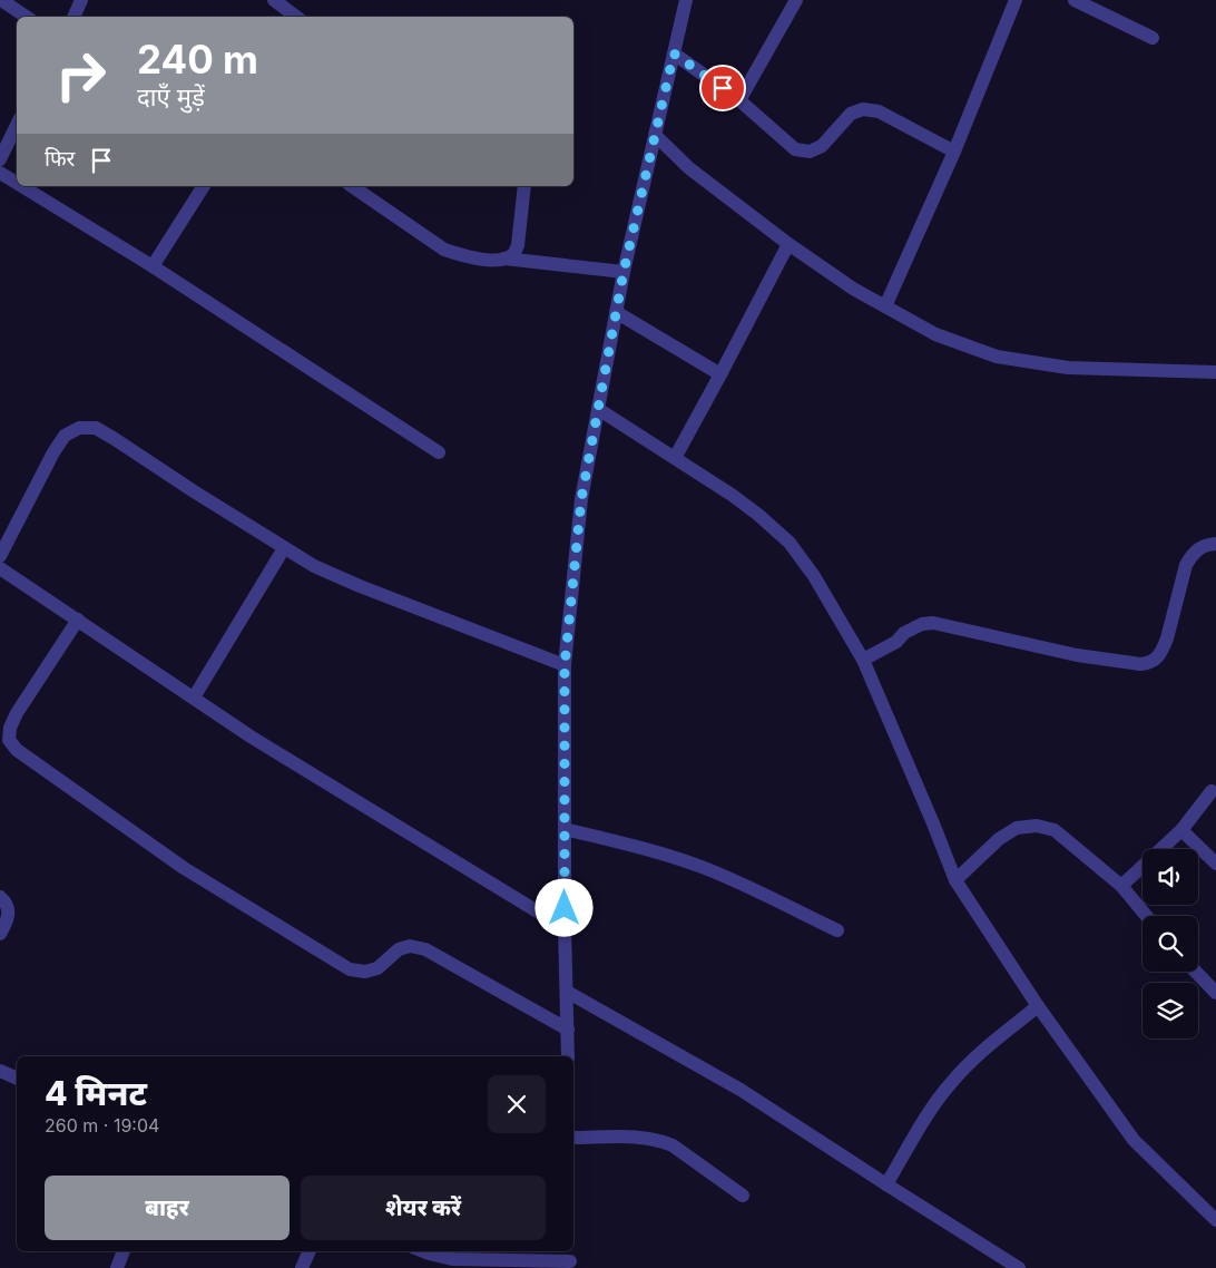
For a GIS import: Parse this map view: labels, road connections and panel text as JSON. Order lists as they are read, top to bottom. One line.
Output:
{"page":{"turn":["240 m","दाएँ मुड़ें"],"then":"फिर","heading":["4 मिनट","260 m · 19:04"],"buttons":["बाहर","शेयर करें"]}}
